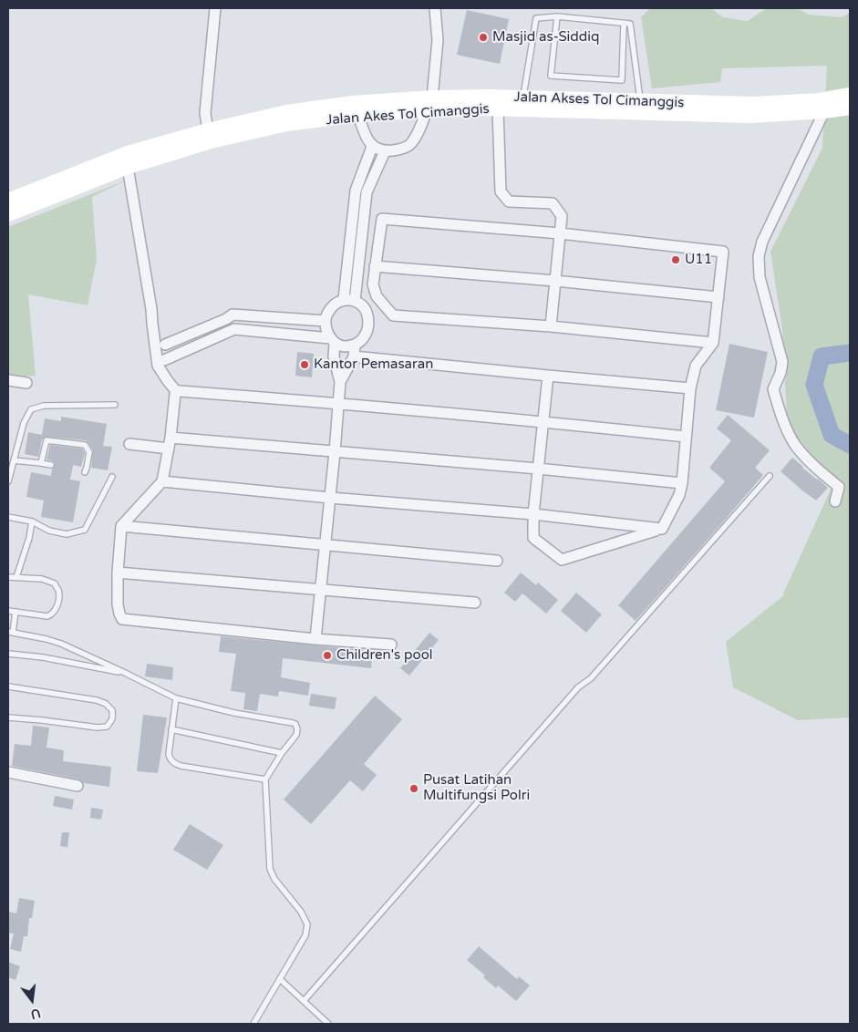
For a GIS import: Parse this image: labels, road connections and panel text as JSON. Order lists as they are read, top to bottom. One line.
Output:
{"streets":{"main road":["Jalan Akses Tol Cimanggis","Jalan Akes Tol Cimanggis"]},"crossings":[["Jalan Akses Tol Cimanggis","Jalan Akes Tol Cimanggis"]],"places":["Masjid as-Siddiq","U11","Kantor Pemasaran","Children's pool","Pusat Latihan Multifungsi Polri"],"north":"bottom"}
